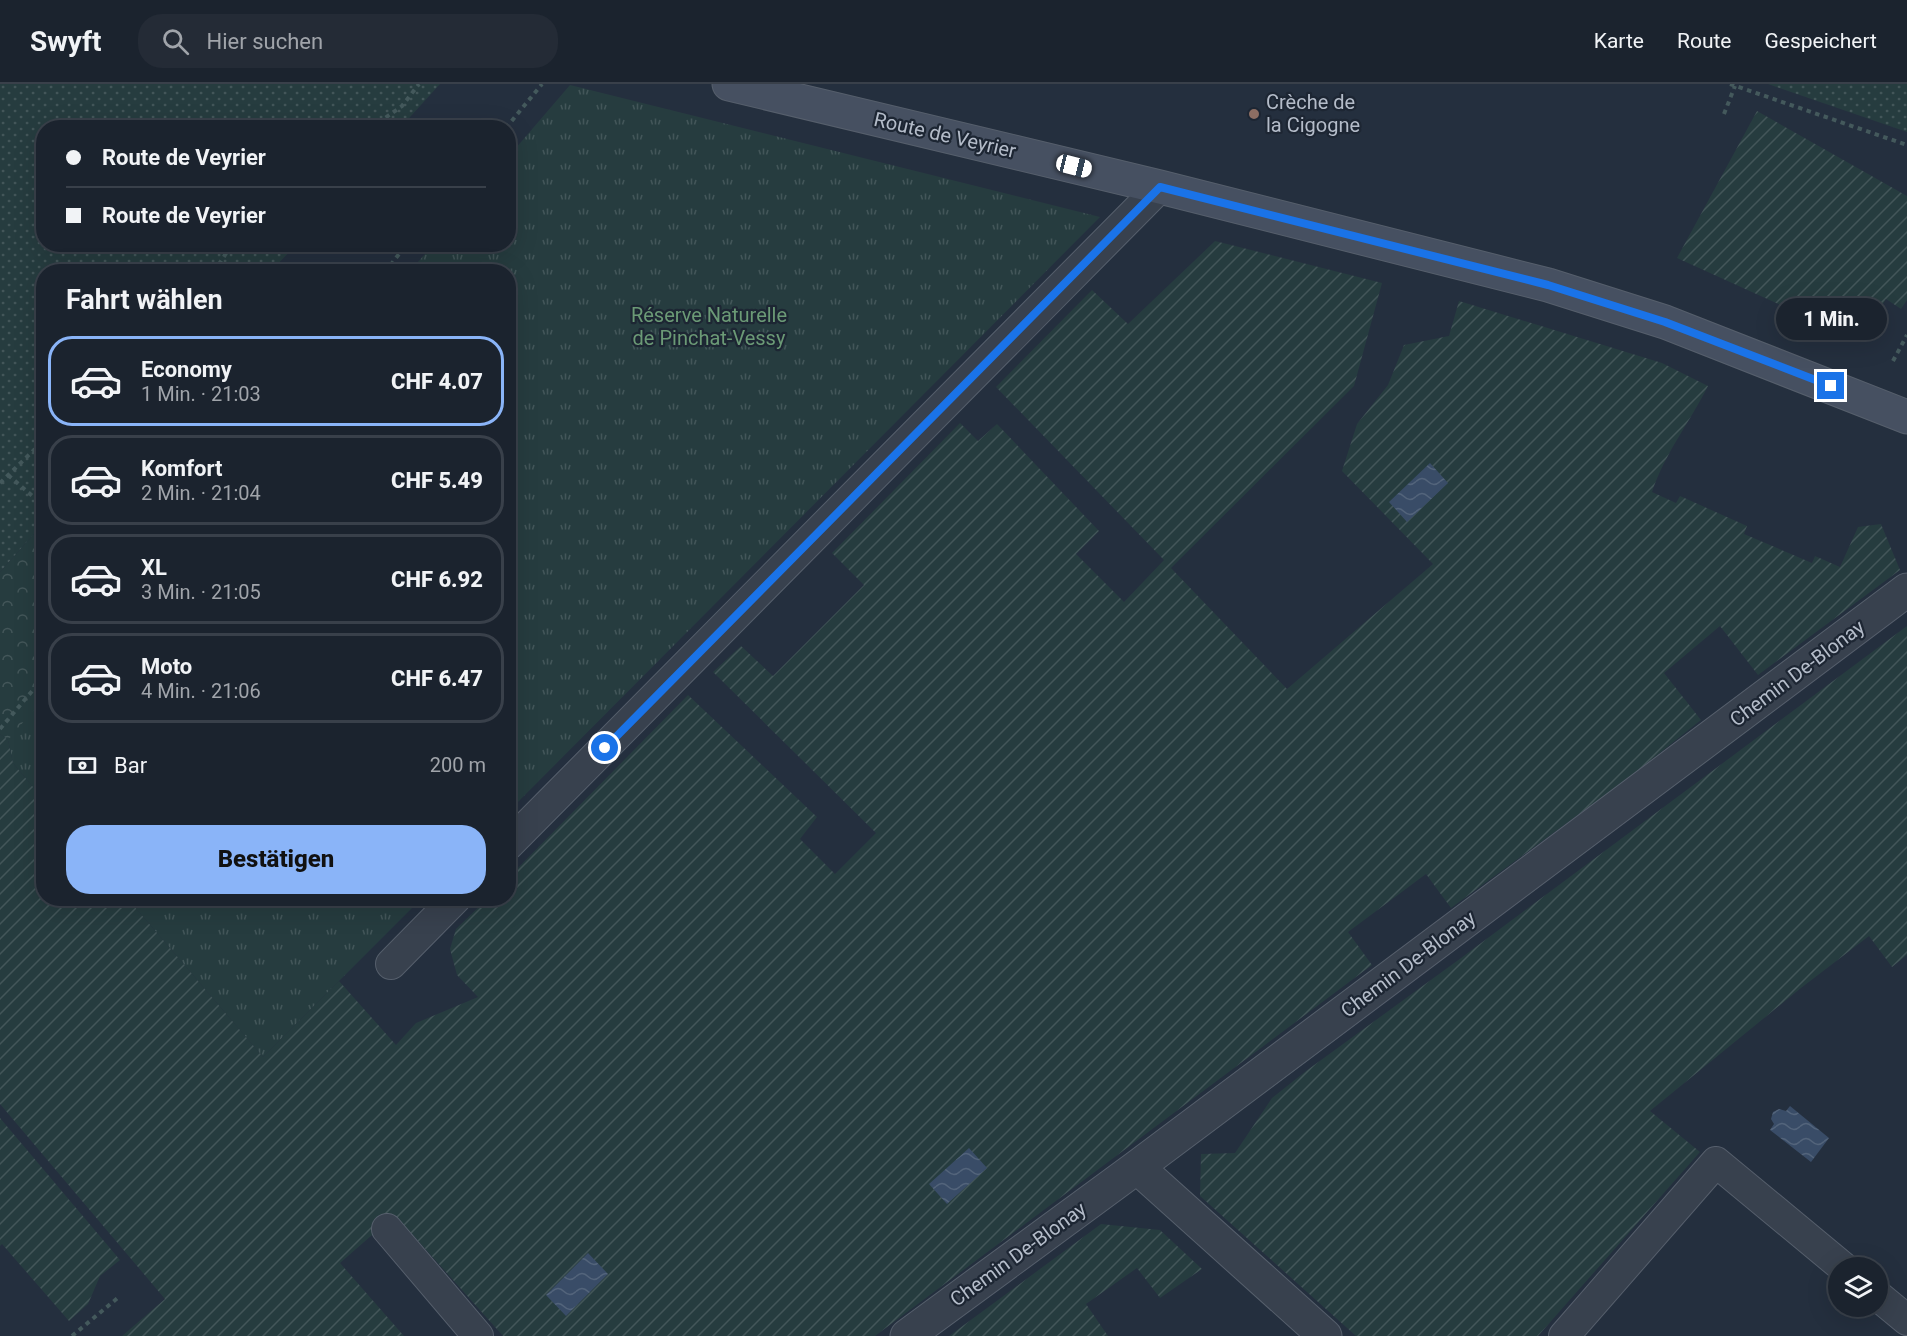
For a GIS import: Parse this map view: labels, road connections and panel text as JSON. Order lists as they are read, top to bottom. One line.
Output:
{"streets":{"main road":["Route de Veyrier"],"street":["Chemin De-Blonay"]},"parks":["Réserve Naturelle de Pinchat-Vessy"],"places":["Crèche de la Cigogne"],"page":{"header":"Swyft","search":"Hier suchen","nav":["Karte","Route","Gespeichert"],"banner":["Route de Veyrier","Route de Veyrier"],"heading":"Fahrt wählen","bubble":"1 Min.","list":[{"name":"Economy","note":"1 Min. · 21:03","value":"CHF 4.07"},{"name":"Komfort","note":"2 Min. · 21:04","value":"CHF 5.49"},{"name":"XL","note":"3 Min. · 21:05","value":"CHF 6.92"},{"name":"Moto","note":"4 Min. · 21:06","value":"CHF 6.47"}],"pay":["Bar","200 m"],"buttons":"Bestätigen"}}
